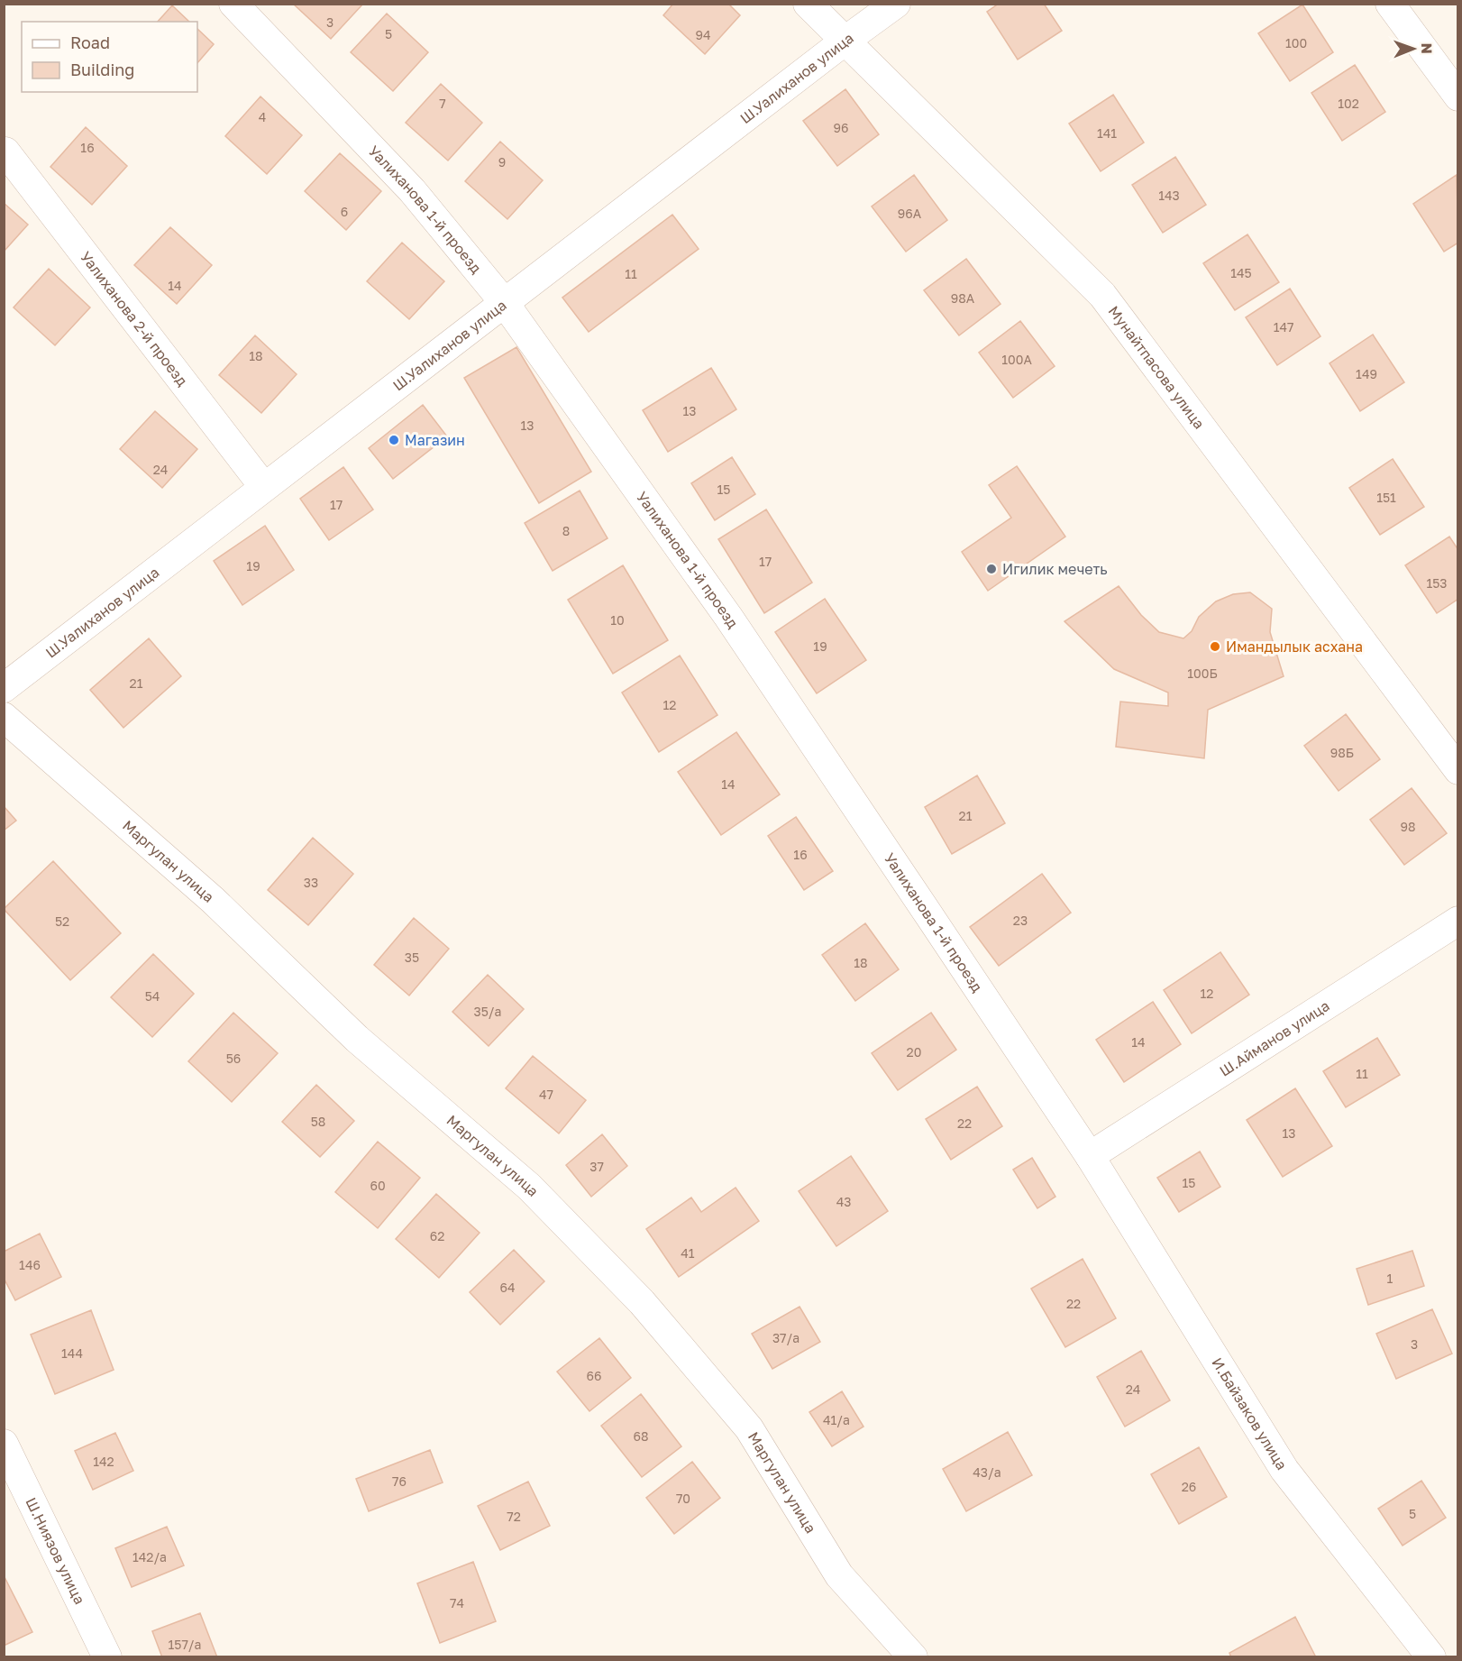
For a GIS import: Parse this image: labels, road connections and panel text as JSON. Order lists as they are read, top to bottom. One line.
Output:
{"streets":{"street":["Ш.Уалиханов улица","Уалиханова 1-й проезд","Уалиханова 2-й проезд","Мунайтпасова улица","Маргулан улица","Ш.Айманов улица","И.Байзаков улица","Ш.Ниязов улица"]},"crossings":[["Ш.Уалиханов улица","Уалиханова 1-й проезд"],["Ш.Уалиханов улица","Уалиханова 2-й проезд"],["Ш.Уалиханов улица","Мунайтпасова улица"],["Уалиханова 1-й проезд","Ш.Айманов улица"],["Уалиханова 1-й проезд","И.Байзаков улица"],["Ш.Айманов улица","И.Байзаков улица"]],"places":["Магазин","Игилик мечеть","Имандылык асхана"],"house_numbers":["3","5","94","100","7","102","4","96","141","16","9","143","6","96А","145","11","14","98А","147","18","100А","149","13","13","24","15","151","17","8","17","19","153","10","19","100Б","21","12","98Б","14","21","98","16","33","23","52","35","18","12","54","35/а","14","20","56","11","47","58","22","13","37","15","60","43","62","41","146","1","64","22","37/а","3","144","66","24","41/а","68","142","43/а","76","26","70","5","72","142/а","74","157/а"],"legend":["Road","Building"],"north":"right"}
